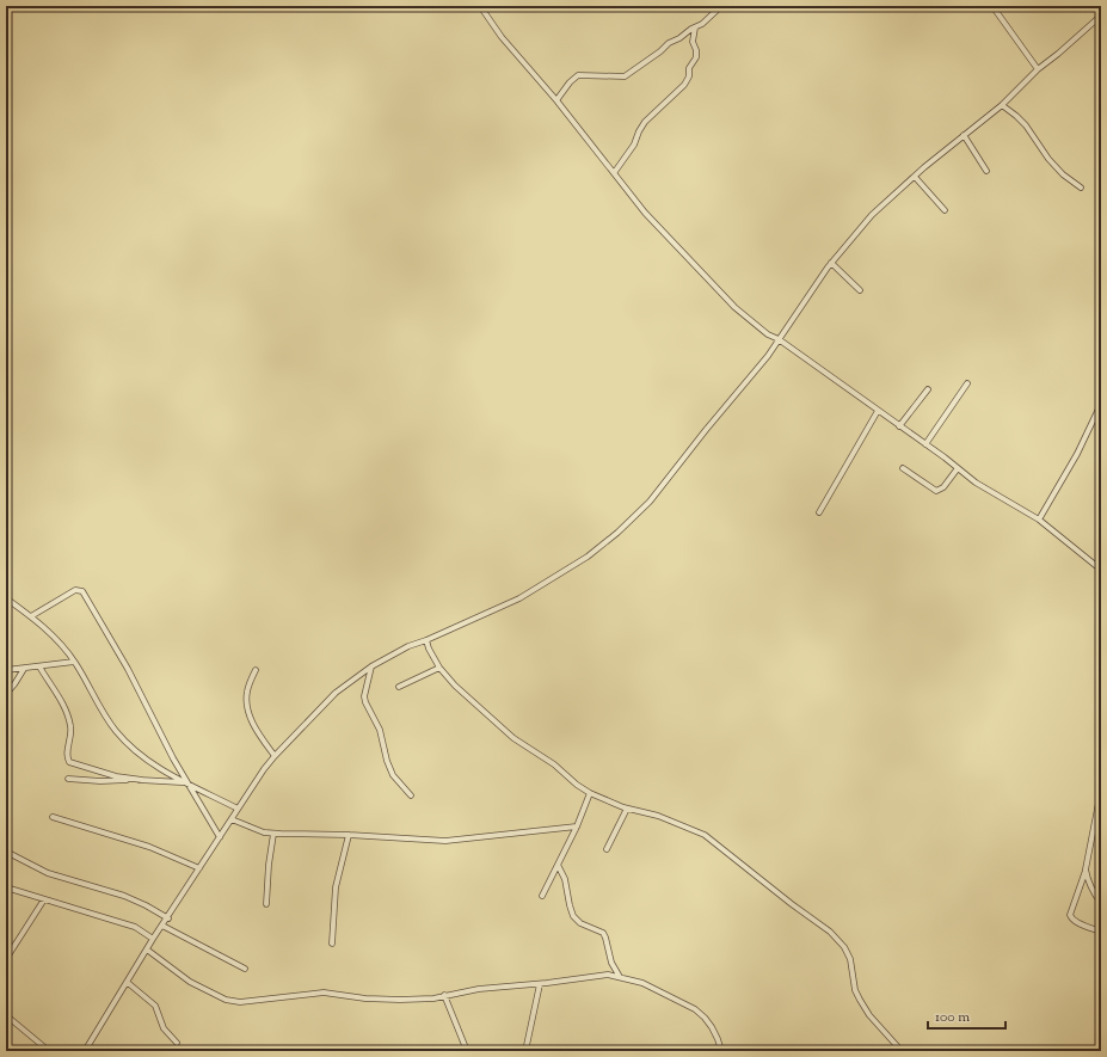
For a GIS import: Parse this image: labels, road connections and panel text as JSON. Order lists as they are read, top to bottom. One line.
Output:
{"scale_bar":"100 m"}
